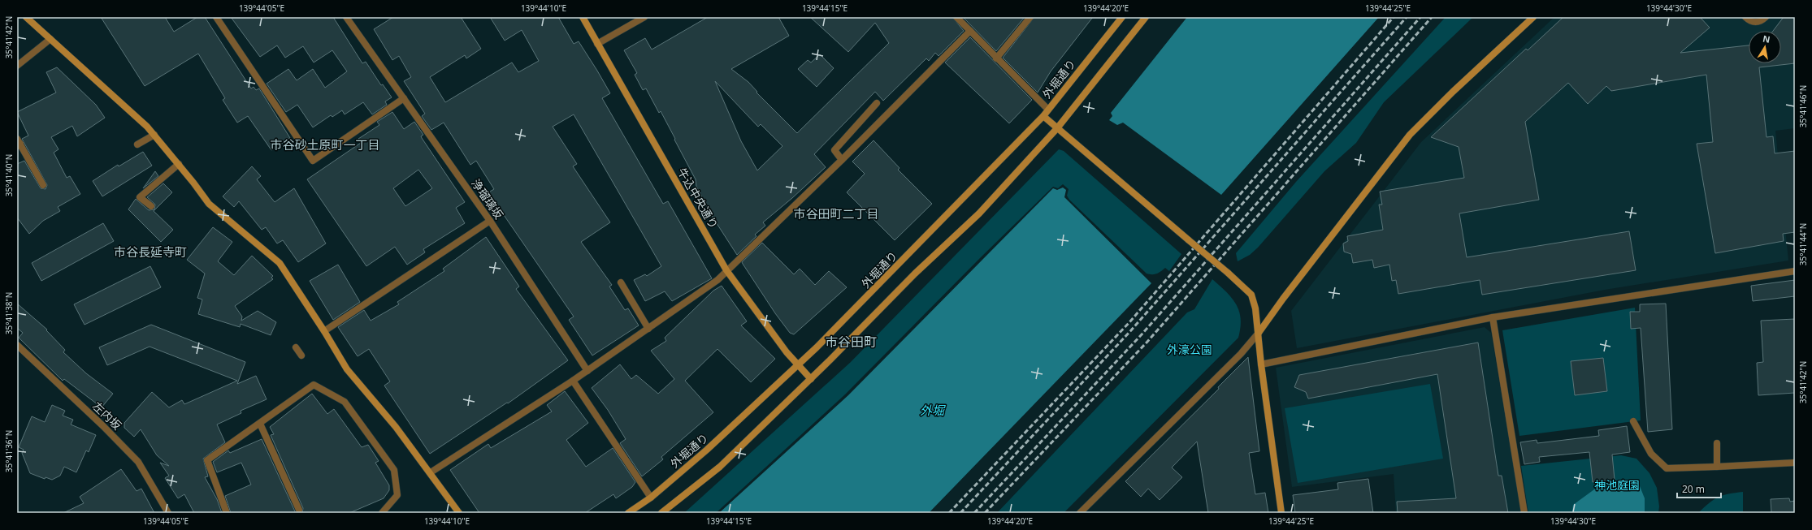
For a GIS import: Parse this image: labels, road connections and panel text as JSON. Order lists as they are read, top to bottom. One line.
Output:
{"streets":{"street":["外堀通り","牛込中央通り","浄瑠璃坂","左内坂"]},"crossings":[["外堀通り","牛込中央通り"]],"districts":["市谷砂土原町一丁目","市谷田町二丁目","市谷長延寺町","市谷田町"],"water":["外堀"],"parks":["外濠公園","神池庭園"],"scale_bar":"20 m","north":"top","coordinates":["139°44'05\"E","139°44'10\"E","139°44'15\"E","139°44'20\"E","139°44'25\"E","139°44'30\"E","35°41'42\"N","35°41'46\"N","35°41'40\"N","35°41'44\"N","35°41'38\"N","35°41'36\"N"]}
